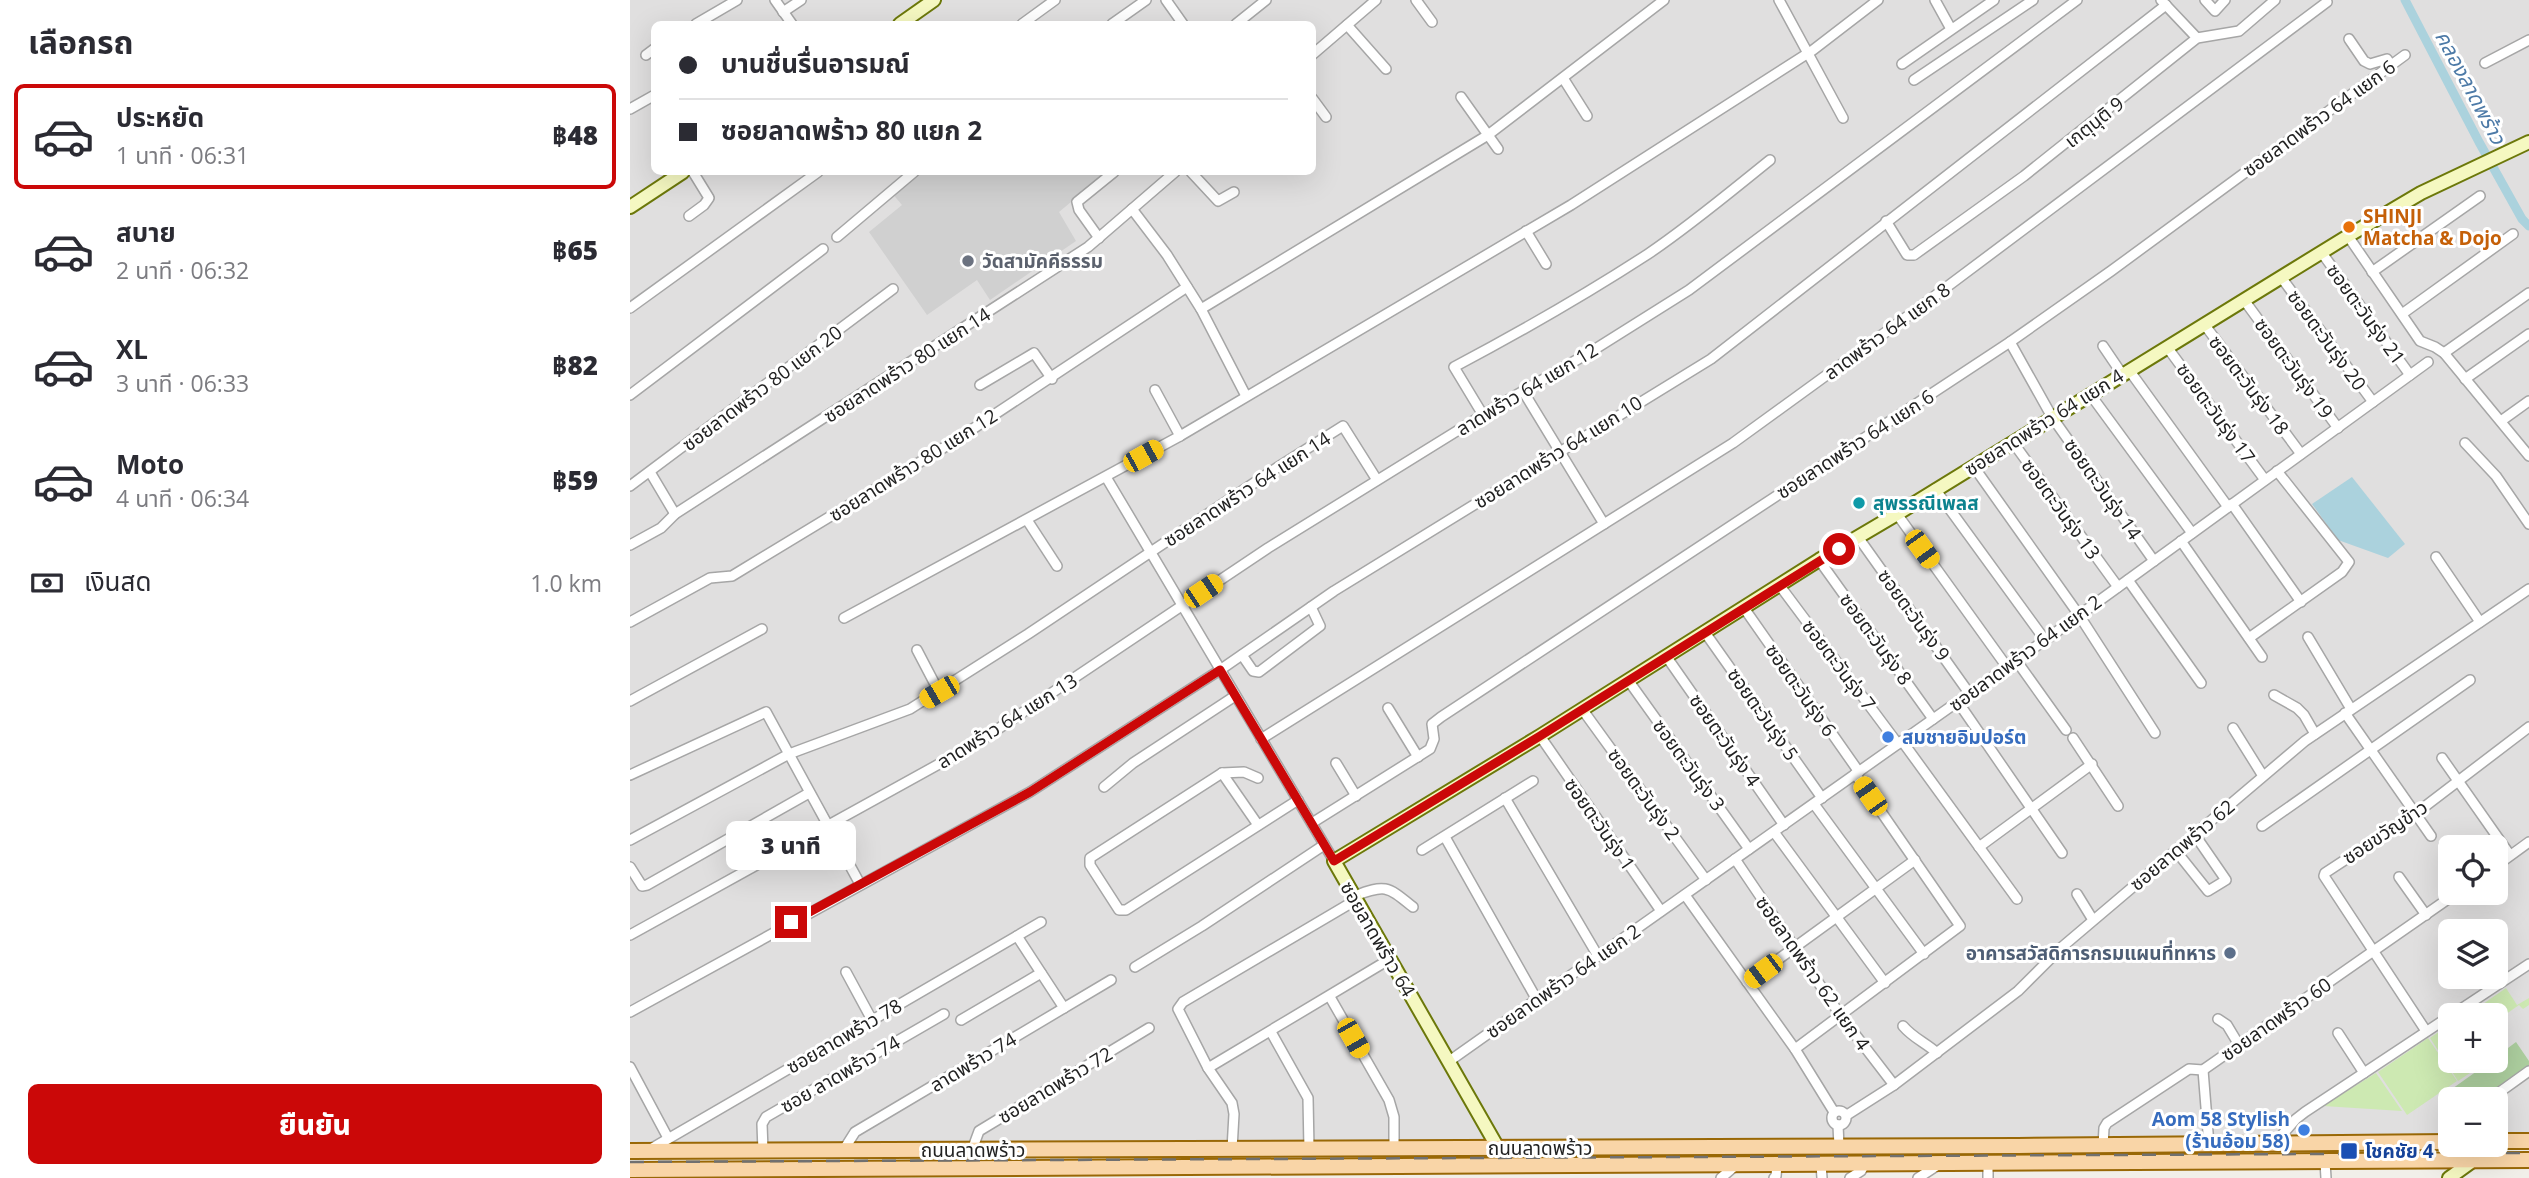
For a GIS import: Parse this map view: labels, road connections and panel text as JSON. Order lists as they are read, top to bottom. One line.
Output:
{"streets":{"main road":["ถนนลาดพร้าว"],"street":["ซอยลาดพร้าว 64 แยก 6","เกตุนุติ 9","ซอยตะวันรุ่ง 21","ลาดพร้าว 64 แยก 8","ซอยตะวันรุ่ง 20","ซอยลาดพร้าว 80 แยก 14","ซอยตะวันรุ่ง 19","ซอยตะวันรุ่ง 18","ซอยลาดพร้าว 80 แยก 20","ลาดพร้าว 64 แยก 12","ซอยตะวันรุ่ง 17","ซอยลาดพร้าว 64 แยก 4","ซอยลาดพร้าว 64 แยก 10","ซอยลาดพร้าว 80 แยก 12","ซอยลาดพร้าว 64 แยก 14","ซอยตะวันรุ่ง 14","ซอยตะวันรุ่ง 13","ซอยตะวันรุ่ง 9","ซอยตะวันรุ่ง 8","ซอยลาดพร้าว 64 แยก 2","ซอยตะวันรุ่ง 7","ซอยตะวันรุ่ง 6","ซอยตะวันรุ่ง 5","ลาดพร้าว 64 แยก 13","ซอยตะวันรุ่ง 4","ซอยตะวันรุ่ง 3","ซอยตะวันรุ่ง 2","ซอยตะวันรุ่ง 1","ซอยขวัญข้าว","ซอยลาดพร้าว 62","ซอยลาดพร้าว 64","ซอยลาดพร้าว 62 แยก 4","ซอยลาดพร้าว 60","ซอยลาดพร้าว 78","ลาดพร้าว 74","ซอย ลาดพร้าว 74","ซอยลาดพร้าว 72"]},"crossings":[["ซอยลาดพร้าว 64 แยก 6","ซอยตะวันรุ่ง 14"],["ซอยลาดพร้าว 64 แยก 6","ซอยลาดพร้าว 64"],["เกตุนุติ 9","ซอยลาดพร้าว 64 แยก 10"],["ซอยตะวันรุ่ง 21","ซอยลาดพร้าว 64 แยก 4"],["ซอยตะวันรุ่ง 21","ซอยลาดพร้าว 64 แยก 2"],["ลาดพร้าว 64 แยก 8","ซอยลาดพร้าว 64"],["ซอยตะวันรุ่ง 20","ซอยลาดพร้าว 64 แยก 4"],["ซอยตะวันรุ่ง 20","ซอยลาดพร้าว 64 แยก 2"],["ซอยตะวันรุ่ง 19","ซอยลาดพร้าว 64 แยก 4"],["ซอยตะวันรุ่ง 19","ซอยลาดพร้าว 64 แยก 2"],["ซอยตะวันรุ่ง 18","ซอยลาดพร้าว 64 แยก 4"],["ซอยตะวันรุ่ง 18","ซอยลาดพร้าว 64 แยก 2"],["ลาดพร้าว 64 แยก 12","ซอยลาดพร้าว 64 แยก 14"],["ลาดพร้าว 64 แยก 12","ลาดพร้าว 64 แยก 13"],["ลาดพร้าว 64 แยก 12","ซอยลาดพร้าว 64"],["ซอยตะวันรุ่ง 17","ซอยลาดพร้าว 64 แยก 4"],["ซอยตะวันรุ่ง 17","ซอยลาดพร้าว 64 แยก 2"],["ซอยลาดพร้าว 64 แยก 4","ซอยตะวันรุ่ง 14"],["ซอยลาดพร้าว 64 แยก 4","ซอยตะวันรุ่ง 13"],["ซอยลาดพร้าว 64 แยก 4","ซอยตะวันรุ่ง 9"],["ซอยลาดพร้าว 64 แยก 4","ซอยตะวันรุ่ง 8"],["ซอยลาดพร้าว 64 แยก 4","ซอยตะวันรุ่ง 7"],["ซอยลาดพร้าว 64 แยก 4","ซอยตะวันรุ่ง 6"],["ซอยลาดพร้าว 64 แยก 4","ซอยตะวันรุ่ง 5"],["ซอยลาดพร้าว 64 แยก 4","ซอยตะวันรุ่ง 4"],["ซอยลาดพร้าว 64 แยก 4","ซอยตะวันรุ่ง 3"],["ซอยลาดพร้าว 64 แยก 4","ซอยตะวันรุ่ง 2"],["ซอยลาดพร้าว 64 แยก 4","ซอยตะวันรุ่ง 1"],["ซอยลาดพร้าว 64 แยก 4","ซอยลาดพร้าว 64"],["ซอยลาดพร้าว 64 แยก 10","ซอยลาดพร้าว 64"],["ซอยลาดพร้าว 64 แยก 14","ซอยลาดพร้าว 64"],["ซอยตะวันรุ่ง 14","ซอยลาดพร้าว 64 แยก 2"],["ซอยตะวันรุ่ง 13","ซอยลาดพร้าว 64 แยก 2"],["ซอยตะวันรุ่ง 9","ซอยลาดพร้าว 64 แยก 2"],["ซอยตะวันรุ่ง 8","ซอยลาดพร้าว 64 แยก 2"],["ซอยลาดพร้าว 64 แยก 2","ซอยตะวันรุ่ง 7"],["ซอยลาดพร้าว 64 แยก 2","ซอยตะวันรุ่ง 6"],["ซอยลาดพร้าว 64 แยก 2","ซอยตะวันรุ่ง 5"],["ซอยลาดพร้าว 64 แยก 2","ซอยตะวันรุ่ง 4"],["ซอยลาดพร้าว 64 แยก 2","ซอยตะวันรุ่ง 3"],["ซอยลาดพร้าว 64 แยก 2","ซอยตะวันรุ่ง 2"],["ซอยลาดพร้าว 64 แยก 2","ซอยตะวันรุ่ง 1"],["ซอยลาดพร้าว 64 แยก 2","ซอยลาดพร้าว 64"],["ซอยลาดพร้าว 64 แยก 2","ซอยลาดพร้าว 62 แยก 4"],["ลาดพร้าว 64 แยก 13","ซอยลาดพร้าว 64"],["ซอยขวัญข้าว","ซอยลาดพร้าว 60"],["ซอยลาดพร้าว 62","ซอยลาดพร้าว 62 แยก 4"],["ซอยลาดพร้าว 64","ถนนลาดพร้าว"],["ซอยลาดพร้าว 60","ถนนลาดพร้าว"],["ซอยลาดพร้าว 78","ถนนลาดพร้าว"],["ลาดพร้าว 74","ถนนลาดพร้าว"],["ซอย ลาดพร้าว 74","ถนนลาดพร้าว"],["ซอยลาดพร้าว 72","ถนนลาดพร้าว"]],"water":["คลองลาดพร้าว"],"places":{"other":["SHINJI Matcha & Dojo","วัดสามัคคีธรรม","สุพรรณีเพลส","สมชายอิมปอร์ต","อาคารสวัสดิการกรมแผนที่ทหาร","Aom 58 Stylish (ร้านอ้อม 58)"],"transit":["โชคชัย 4"]},"page":{"heading":"เลือกรถ","banner":["บานชื่นรื่นอารมณ์","ซอยลาดพร้าว 80 แยก 2"],"list":[{"name":"ประหยัด","note":"1 นาที · 06:31","value":"฿48"},{"name":"สบาย","note":"2 นาที · 06:32","value":"฿65"},{"name":"XL","note":"3 นาที · 06:33","value":"฿82"},{"name":"Moto","note":"4 นาที · 06:34","value":"฿59"}],"pay":["เงินสด","1.0 km"],"bubble":"3 นาที","map_buttons":["+","−"],"buttons":"ยืนยัน"}}
